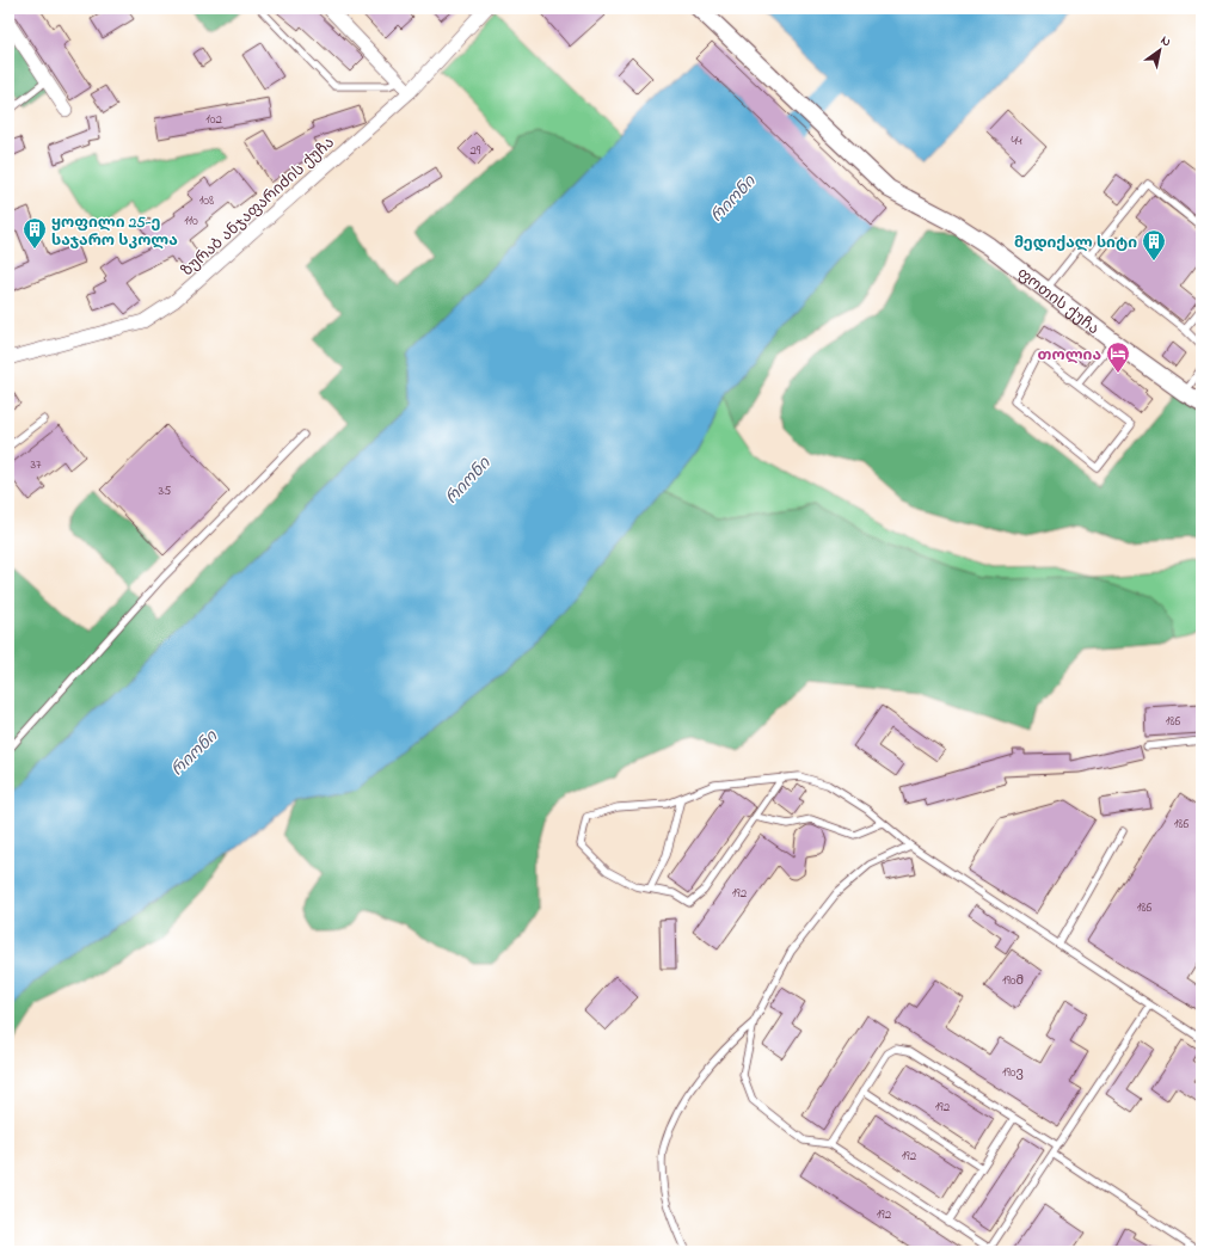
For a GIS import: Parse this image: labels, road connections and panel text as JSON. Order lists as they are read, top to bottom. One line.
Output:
{"streets":{"street":["ზურაბ ანჯაფარიძის ქუჩა","ფოთის ქუჩა"]},"water":["რიონი"],"places":{"building":["ყოფილი 25-ე საჯარო სკოლა","მედიქალ სიტი"],"hotel":["თოლია"]},"house_numbers":["102","44","29","108","110","37","35","186","186","192","186","190მ","190ვ","192","192","192"],"north":"top right"}
